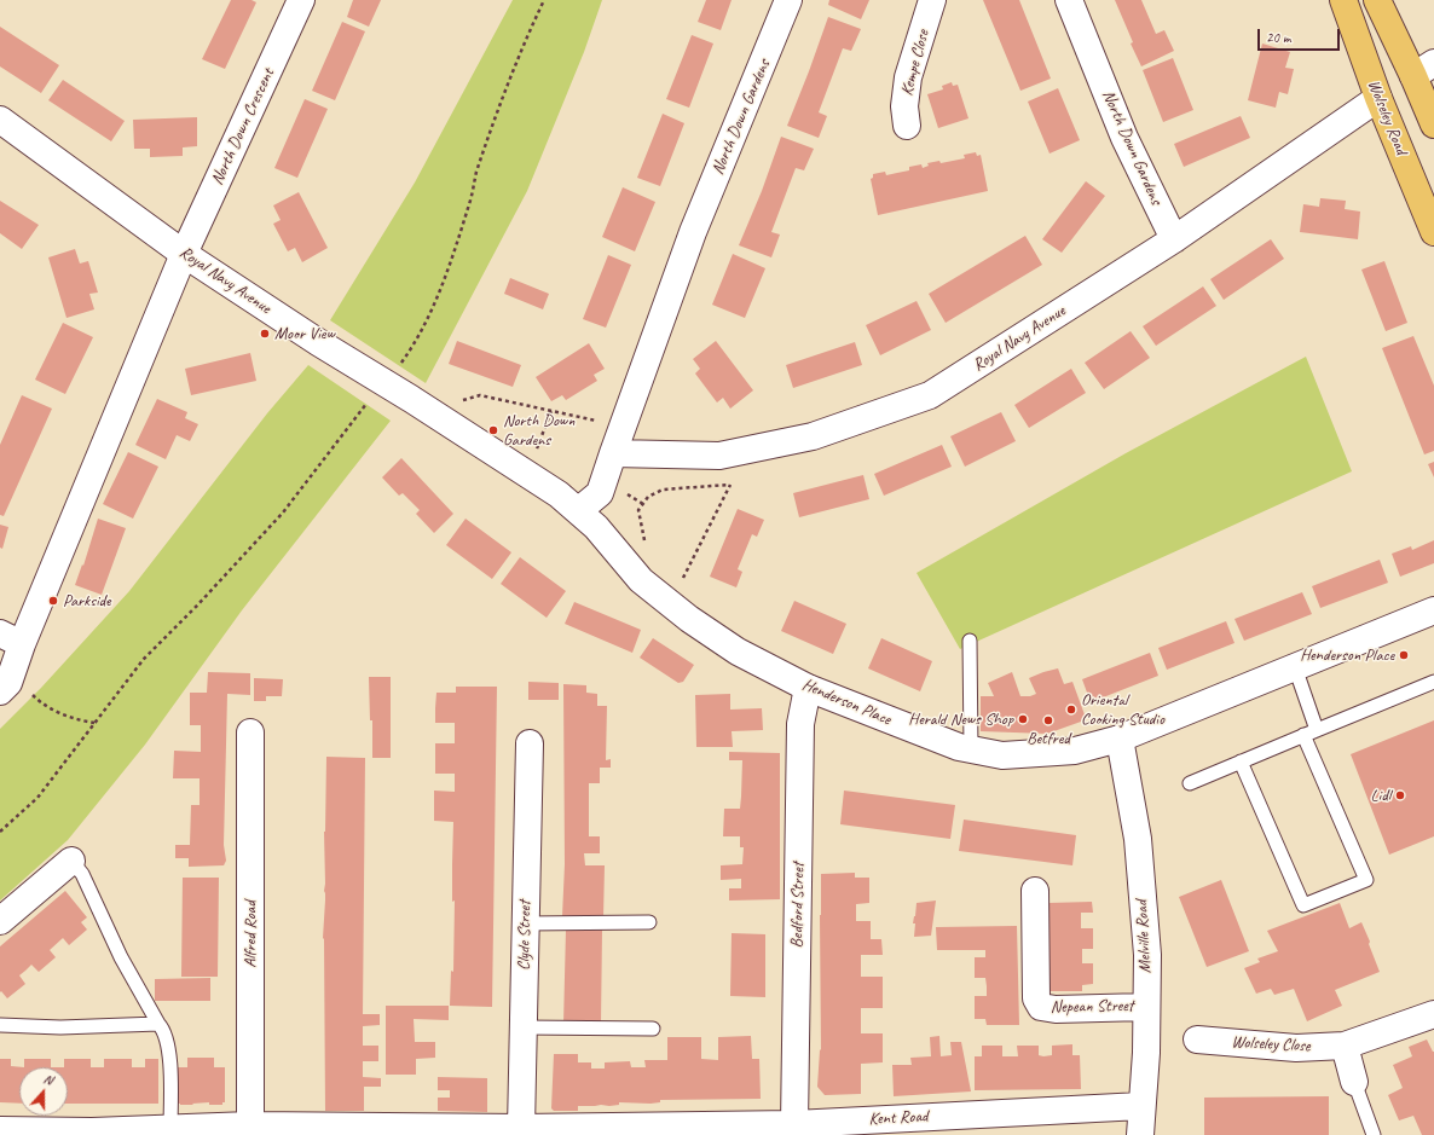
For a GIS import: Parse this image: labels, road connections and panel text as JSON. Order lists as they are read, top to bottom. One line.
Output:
{"streets":{"main road":["Wolseley Road"],"street":["Kempe Close","North Down Gardens","North Down Crescent","Royal Navy Avenue","Henderson Place","Bedford Street","Alfred Road","Clyde Street","Melville Road","Nepean Street","Wolseley Close","Kent Road"]},"crossings":[["North Down Gardens","Royal Navy Avenue"],["North Down Gardens","Henderson Place"],["Wolseley Road","Royal Navy Avenue"],["North Down Crescent","Royal Navy Avenue"],["Royal Navy Avenue","Henderson Place"],["Henderson Place","Bedford Street"],["Henderson Place","Melville Road"],["Bedford Street","Kent Road"],["Alfred Road","Kent Road"],["Clyde Street","Kent Road"],["Melville Road","Nepean Street"],["Melville Road","Kent Road"]],"places":["Moor View","North Down Gardens","Parkside","Henderson Place","Oriental Cooking Studio","Herald News Shop","Betfred","Lidl"],"scale_bar":"20 m","north":"top"}
